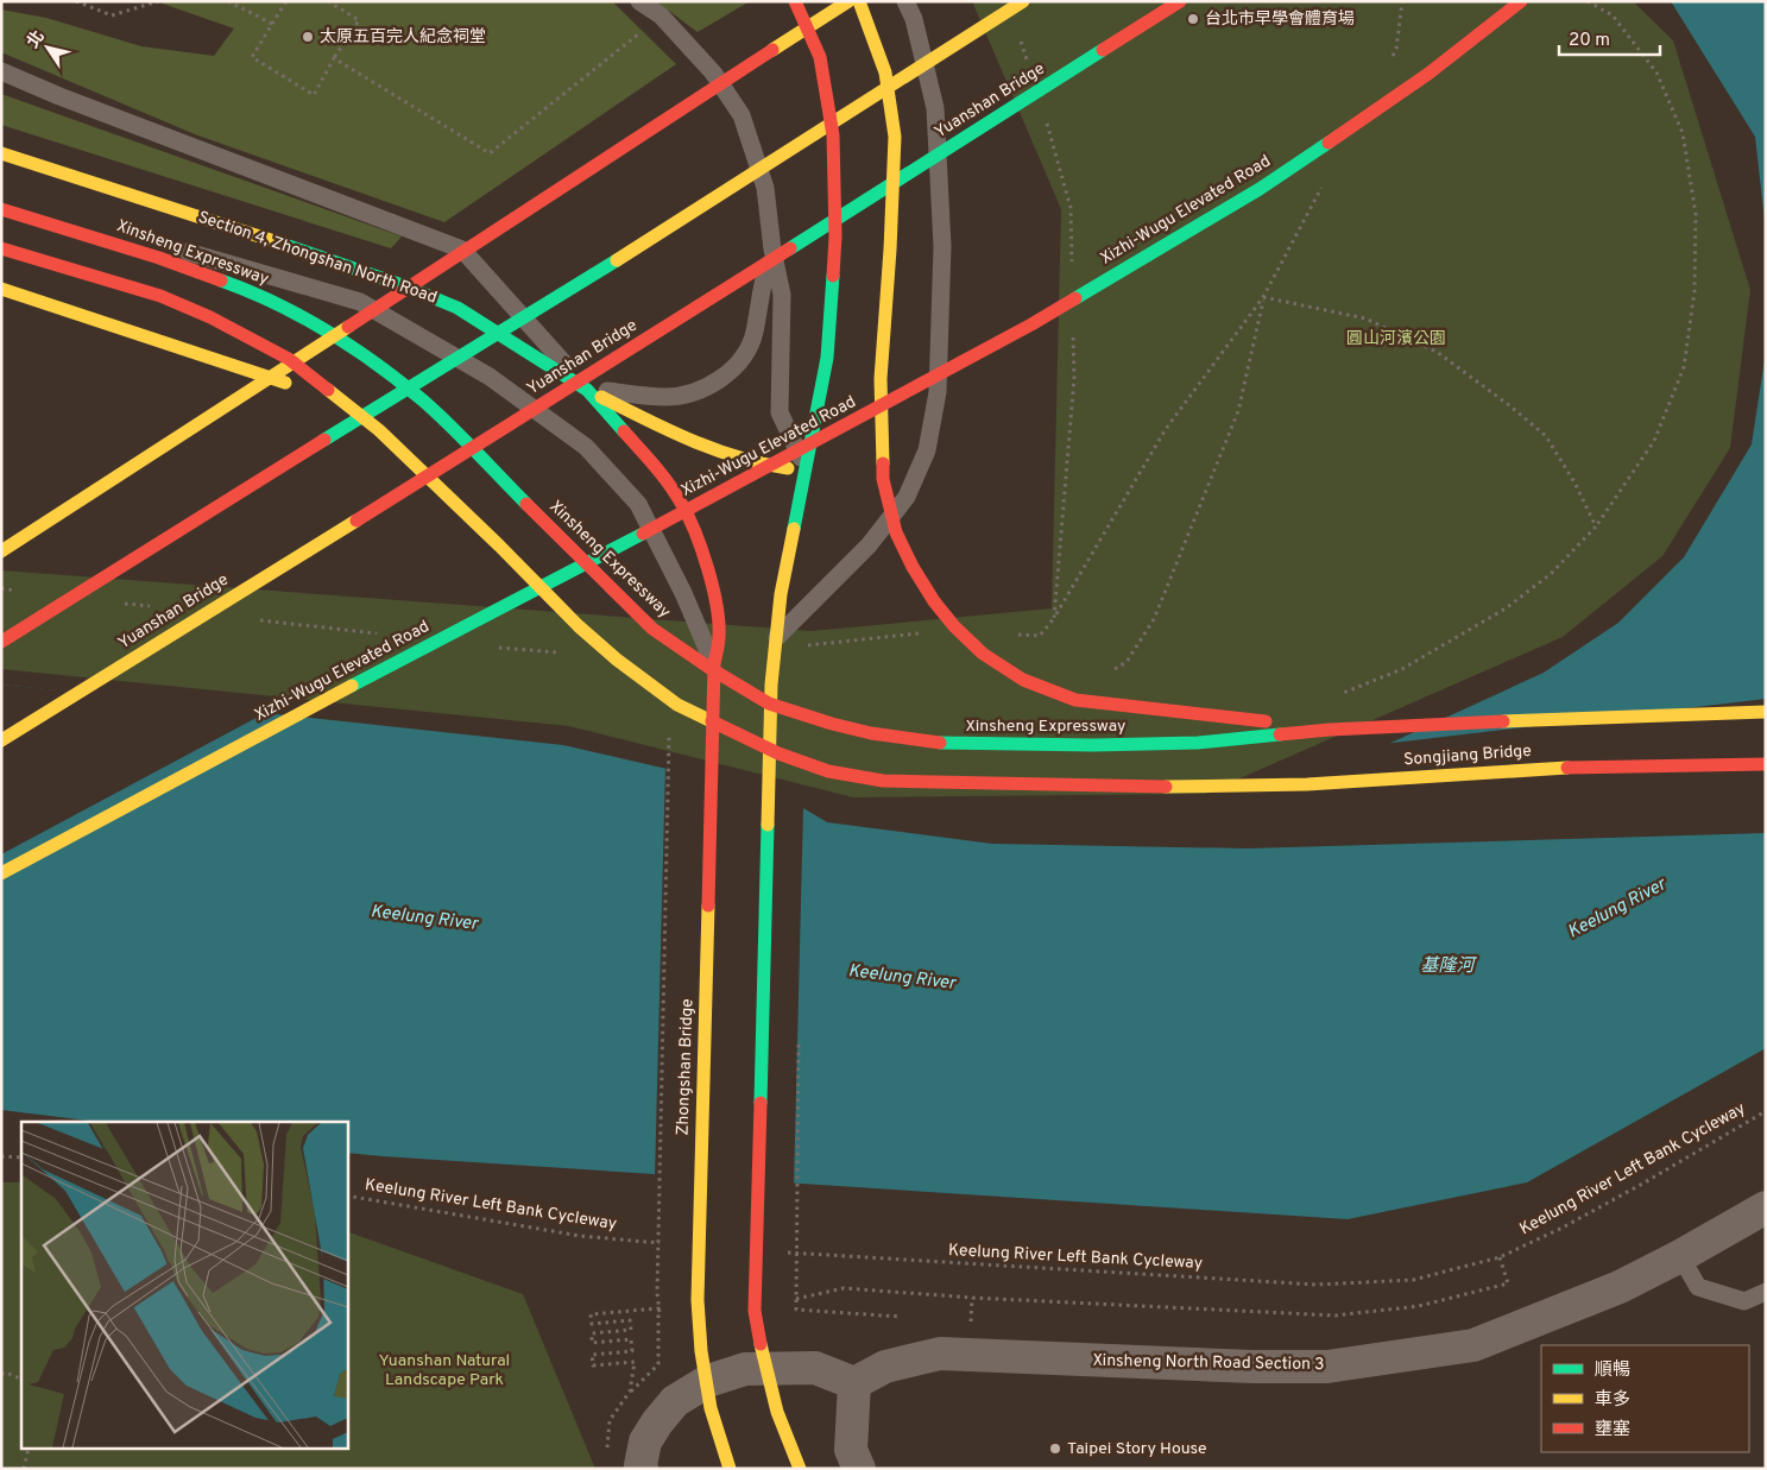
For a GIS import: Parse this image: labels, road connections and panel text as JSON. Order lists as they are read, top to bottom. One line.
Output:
{"streets":{"main road":["Yuanshan Bridge","Xizhi-Wugu Elevated Road","Xinsheng Expressway","Section 4, Zhongshan North Road","Songjiang Bridge","Zhongshan Bridge"],"street":["Xinsheng North Road Section 3"],"path":["Keelung River Left Bank Cycleway"]},"crossings":[["Xinsheng Expressway","Songjiang Bridge"],["Section 4, Zhongshan North Road","Zhongshan Bridge"]],"water":["Keelung River","基隆河"],"parks":["圓山河濱公園","Yuanshan Natural Landscape Park"],"places":["台北市早學會體育場","太原五百完人紀念祠堂","Taipei Story House"],"legend":["順暢","車多","壅塞"],"scale_bar":"20 m","north":"top left"}
